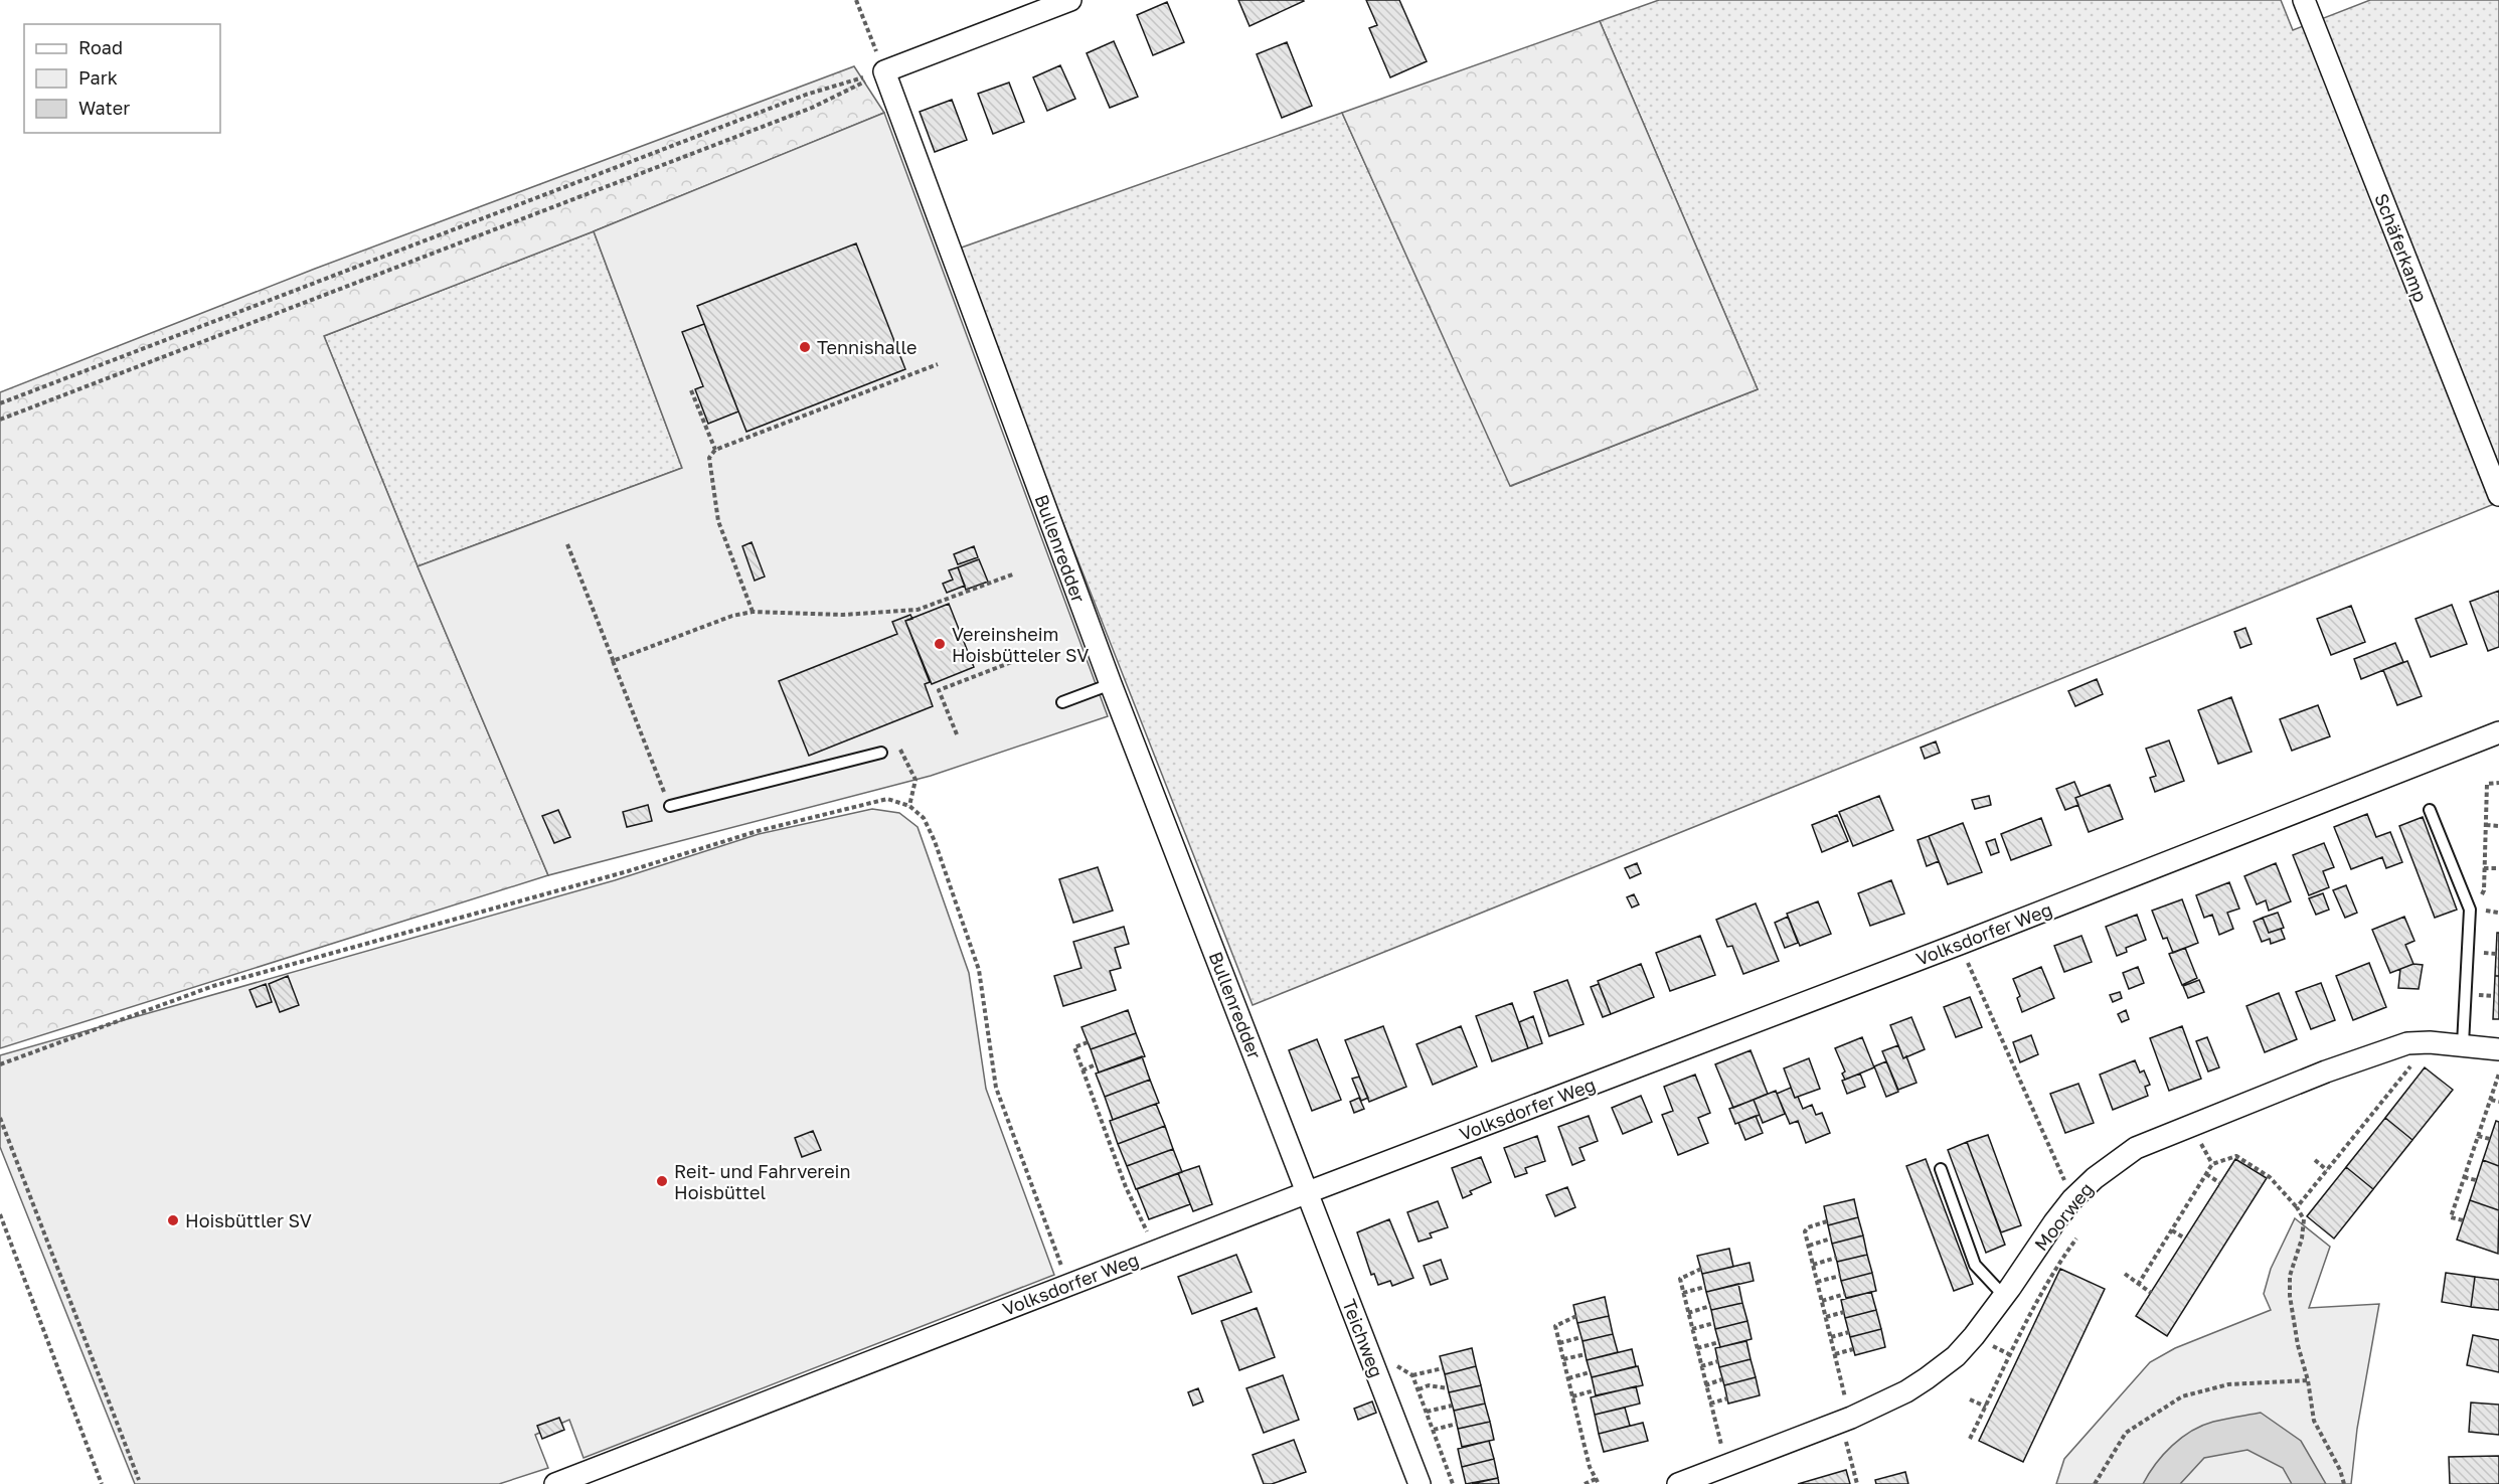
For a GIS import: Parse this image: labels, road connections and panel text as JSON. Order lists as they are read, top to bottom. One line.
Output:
{"streets":{"street":["Schäferkamp","Bullenredder","Volksdorfer Weg","Moorweg","Teichweg"]},"crossings":[["Bullenredder","Volksdorfer Weg"],["Bullenredder","Teichweg"],["Volksdorfer Weg","Teichweg"]],"places":["Tennishalle","Vereinsheim Hoisbütteler SV","Reit- und Fahrverein Hoisbüttel","Hoisbüttler SV"],"legend":["Road","Park","Water"]}
